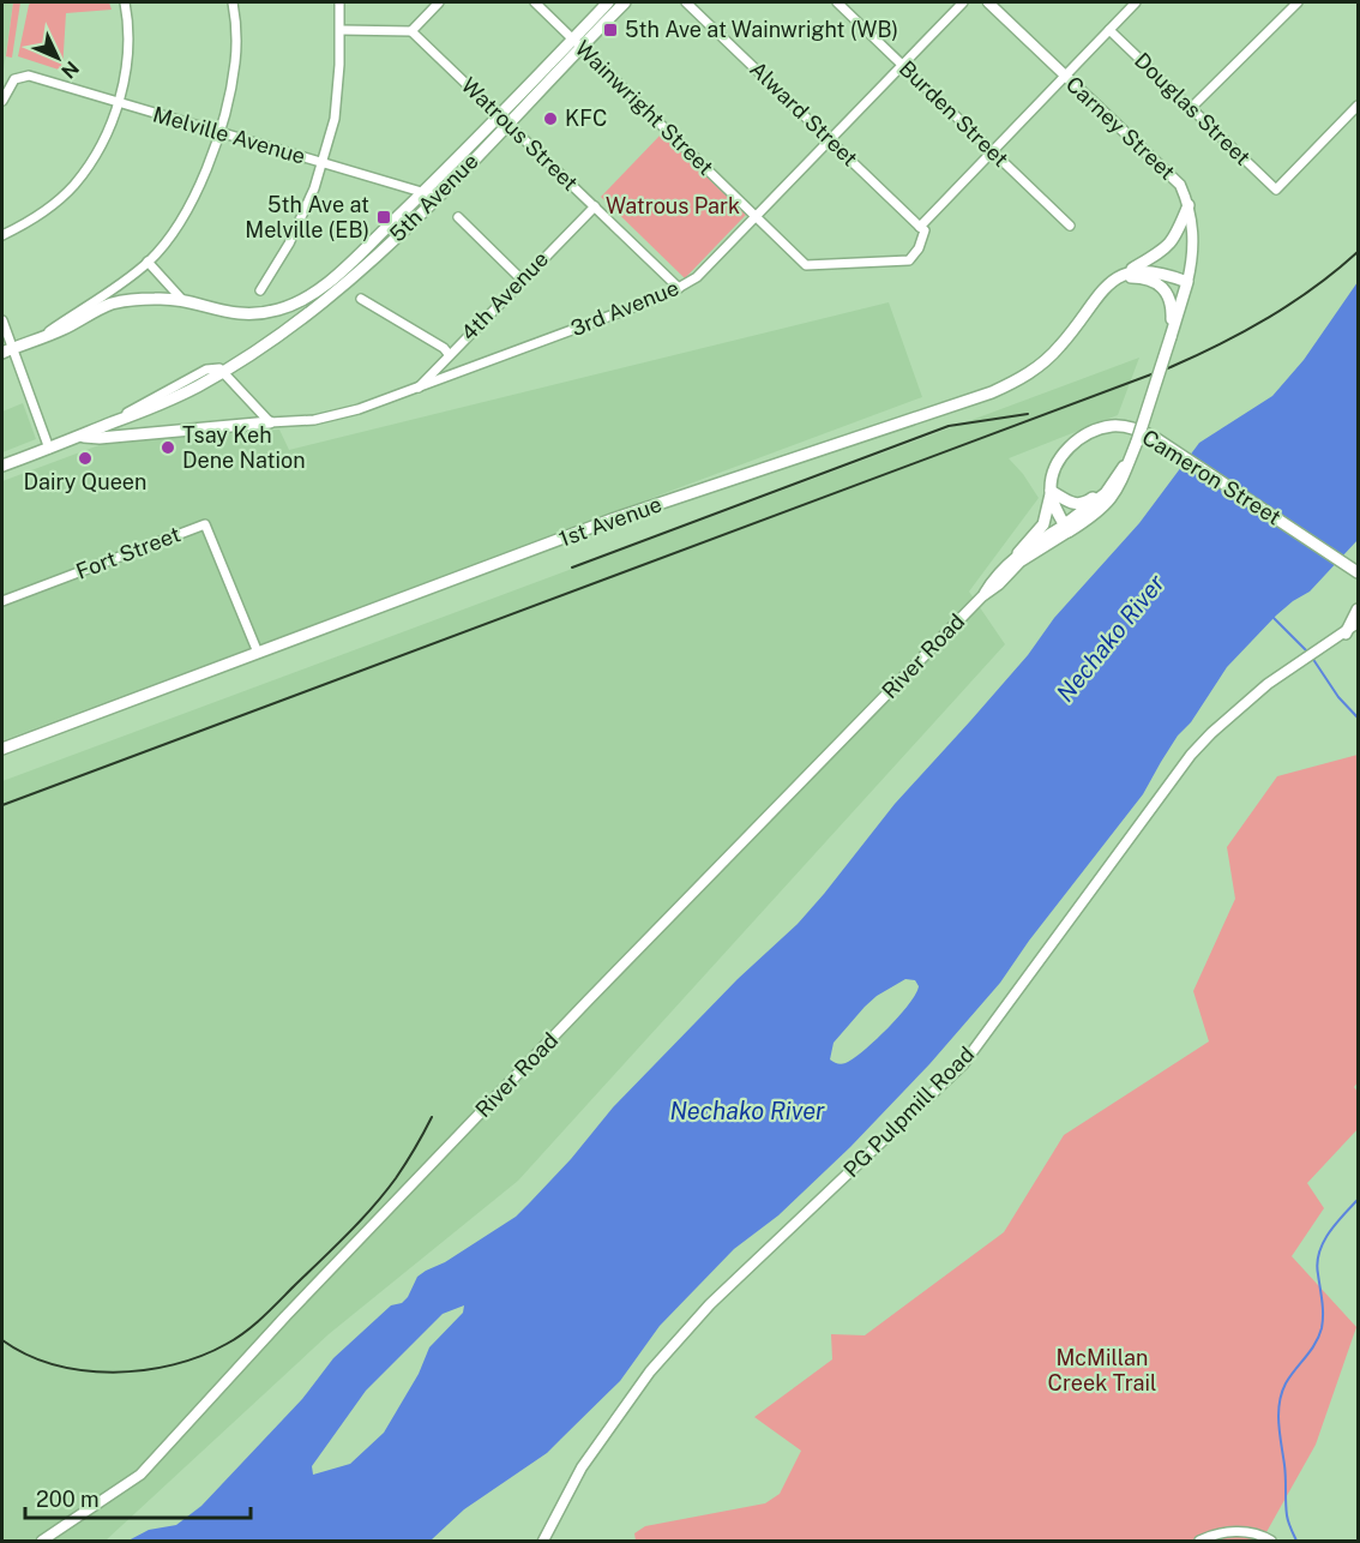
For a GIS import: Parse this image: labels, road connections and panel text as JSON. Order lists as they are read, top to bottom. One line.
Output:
{"streets":{"main road":["5th Avenue","Cameron Street","1st Avenue","River Road"],"street":["Wainwright Street","Douglas Street","Alward Street","Burden Street","Carney Street","Watrous Street","Melville Avenue","4th Avenue","3rd Avenue","Fort Street","PG Pulpmill Road"]},"crossings":[["Wainwright Street","Alward Street"],["Wainwright Street","5th Avenue"],["Wainwright Street","3rd Avenue"],["Alward Street","3rd Avenue"],["Burden Street","3rd Avenue"],["Carney Street","1st Avenue"],["Carney Street","River Road"],["Watrous Street","5th Avenue"],["Watrous Street","4th Avenue"],["Watrous Street","3rd Avenue"],["Melville Avenue","5th Avenue"],["4th Avenue","3rd Avenue"],["Cameron Street","River Road"],["1st Avenue","Fort Street"]],"water":["Nechako River"],"parks":["Watrous Park","McMillan Creek Trail"],"places":{"transit":["5th Ave at Wainwright (WB)","5th Ave at Melville (EB)"],"other":["KFC","Tsay Keh Dene Nation","Dairy Queen"]},"scale_bar":"200 m","north":"bottom right"}
